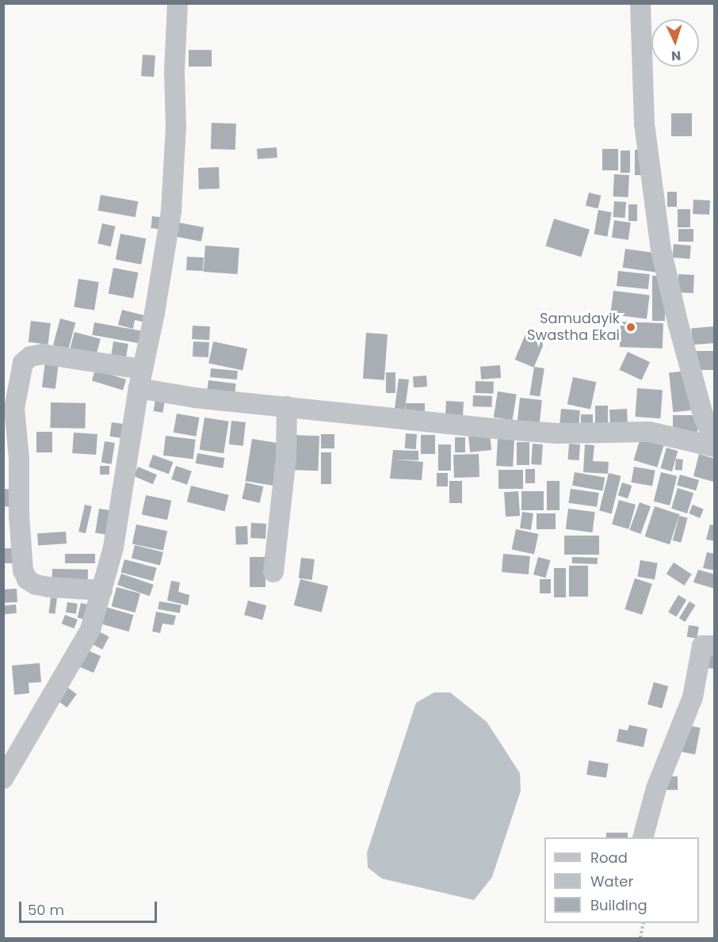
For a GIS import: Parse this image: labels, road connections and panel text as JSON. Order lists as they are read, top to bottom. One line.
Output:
{"places":["Samudayik Swastha Ekai"],"legend":["Road","Water","Building"],"scale_bar":"50 m","north":"bottom"}
